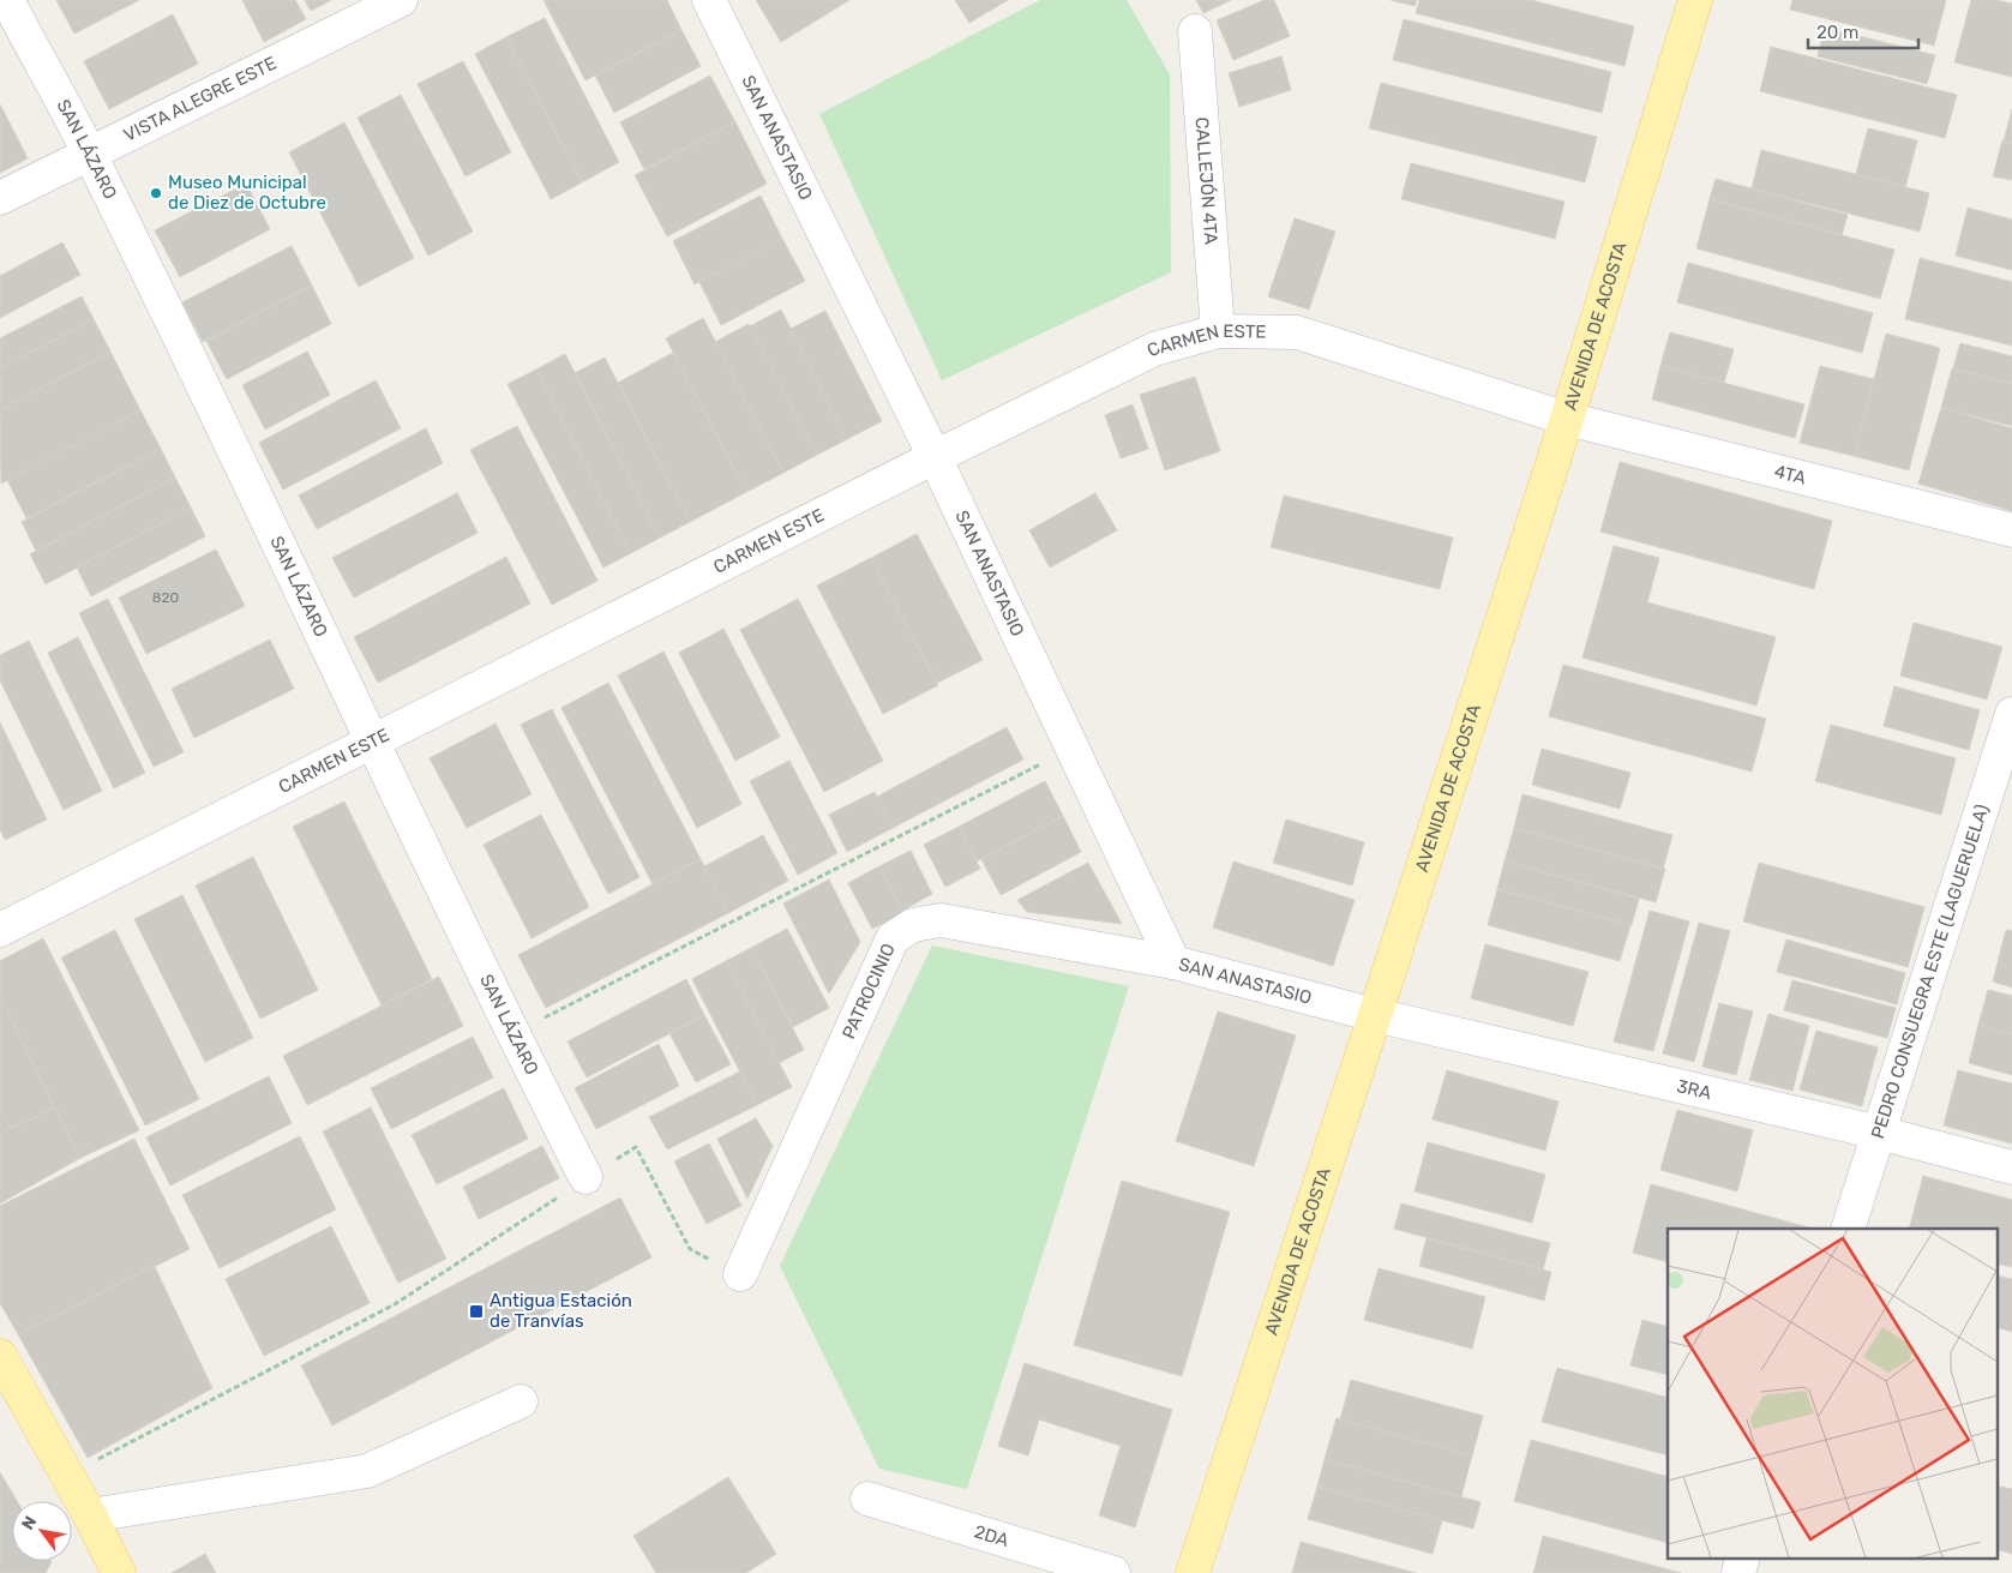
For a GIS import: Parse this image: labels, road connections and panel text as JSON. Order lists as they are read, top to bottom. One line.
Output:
{"streets":{"main road":["AVENIDA DE ACOSTA"],"street":["VISTA ALEGRE ESTE","SAN ANASTASIO","SAN LÁZARO","CALLEJÓN 4TA","CARMEN ESTE","4TA","PEDRO CONSUEGRA ESTE (LAGUERUELA)","PATROCINIO","3RA","2DA"]},"crossings":[["VISTA ALEGRE ESTE","SAN LÁZARO"],["SAN ANASTASIO","AVENIDA DE ACOSTA"],["SAN ANASTASIO","CARMEN ESTE"],["SAN ANASTASIO","PATROCINIO"],["SAN ANASTASIO","3RA"],["SAN LÁZARO","CARMEN ESTE"],["CALLEJÓN 4TA","CARMEN ESTE"],["AVENIDA DE ACOSTA","CARMEN ESTE"],["AVENIDA DE ACOSTA","4TA"],["AVENIDA DE ACOSTA","3RA"],["CARMEN ESTE","4TA"],["PEDRO CONSUEGRA ESTE (LAGUERUELA)","3RA"]],"places":{"other":["Museo Municipal de Diez de Octubre"],"transit":["Antigua Estación de Tranvías"]},"house_numbers":["820"],"scale_bar":"20 m","north":"top left"}
